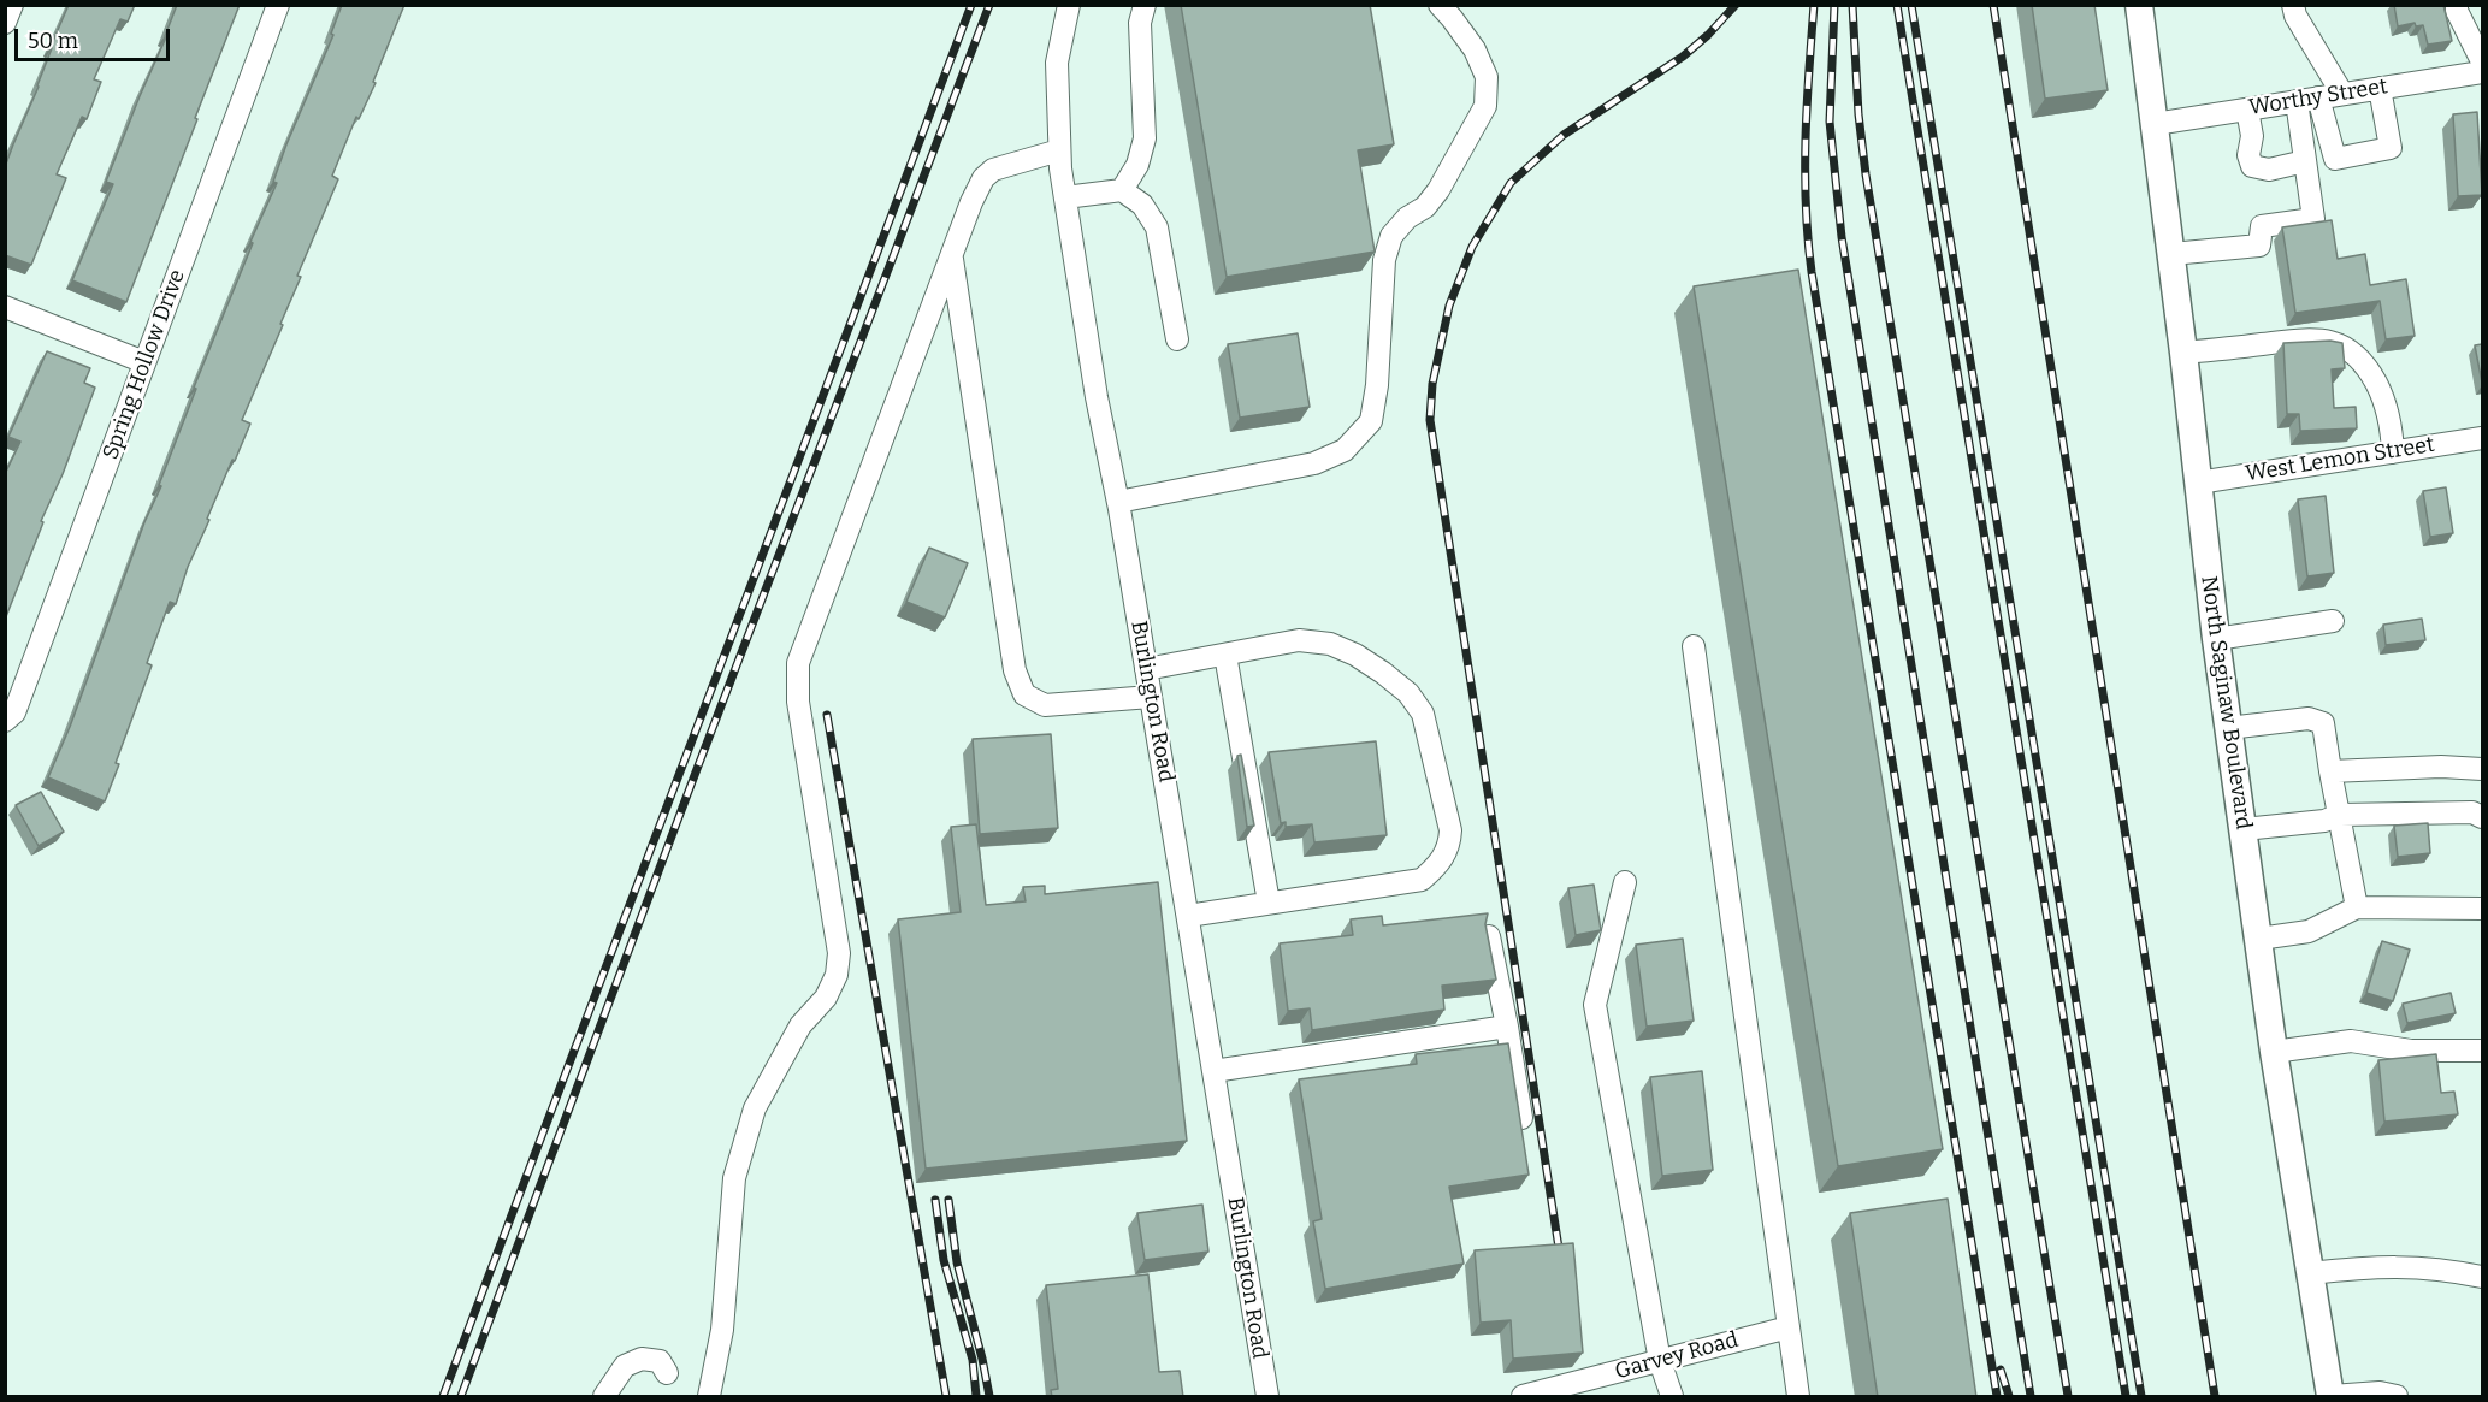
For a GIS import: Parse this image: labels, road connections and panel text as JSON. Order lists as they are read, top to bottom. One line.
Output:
{"streets":{"main road":["North Saginaw Boulevard"],"street":["Worthy Street","Spring Hollow Drive","West Lemon Street","Burlington Road","Garvey Road"]},"crossings":[["Worthy Street","North Saginaw Boulevard"],["West Lemon Street","North Saginaw Boulevard"]],"scale_bar":"50 m"}
